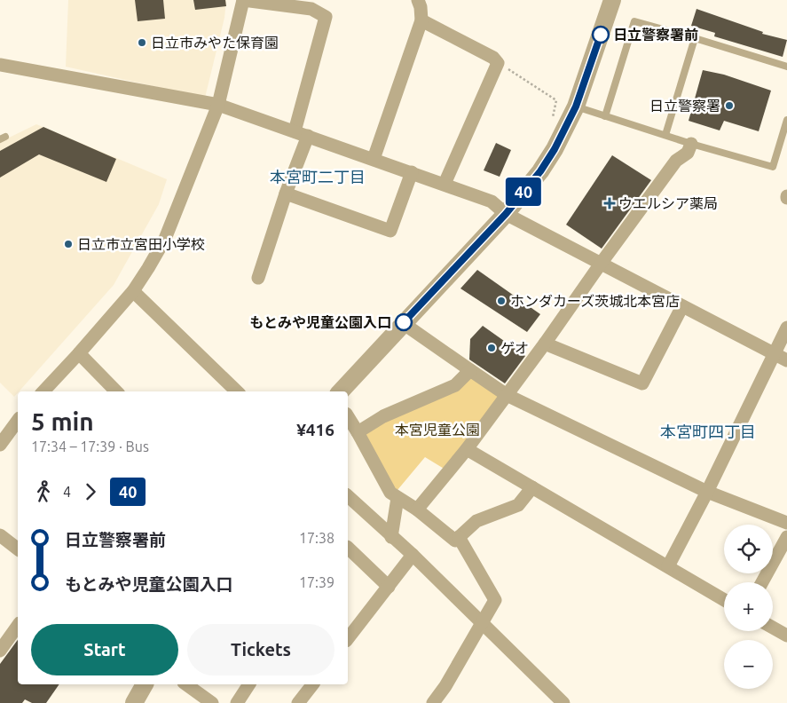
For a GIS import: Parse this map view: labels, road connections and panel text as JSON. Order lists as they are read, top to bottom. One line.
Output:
{"districts":["本宮町二丁目","本宮町四丁目"],"parks":["本宮児童公園"],"places":{"other":["日立警察署前","日立市みやた保育園","日立警察署","日立市立宮田小学校","ホンダカーズ茨城北本宮店","もとみや児童公園入口","ゲオ"],"health":["ウエルシア薬局"]},"lines":["bus line 40"],"page":{"on_map":"40","heading":["5 min","17:34 – 17:39 · Bus","¥416"],"legs":["4","40"],"list":[{"name":"日立警察署前","value":"17:38"},{"name":"もとみや児童公園入口","value":"17:39"}],"map_buttons":["+","−"],"buttons":["Start","Tickets"]}}
